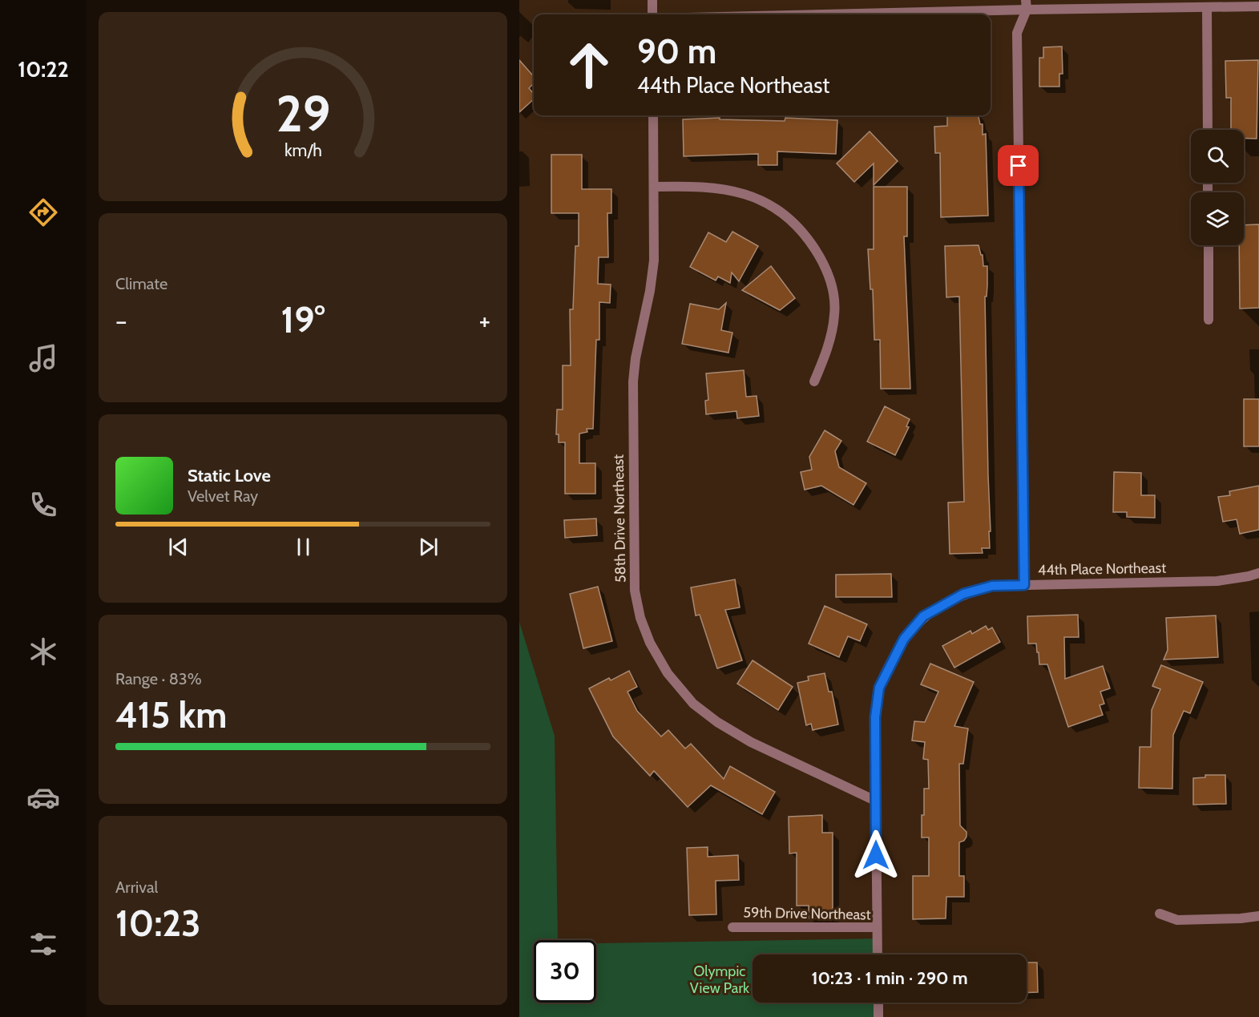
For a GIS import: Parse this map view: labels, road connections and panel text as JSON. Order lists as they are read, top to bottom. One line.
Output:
{"streets":{"street":["58th Drive Northeast","44th Place Northeast","59th Drive Northeast"]},"crossings":[["58th Drive Northeast","44th Place Northeast"]],"parks":["Olympic View Park"],"page":{"tabs":"10:22","turn":["90 m","44th Place Northeast"],"tile":["Climate",["Range · 83%","415 km"],["Arrival","10:23"]],"heat":["−","19°","+"],"song":["Static Love","Velvet Ray"],"limit":"30","trip":"10:23 · 1 min · 290 m","gauge":["29","km/h"]}}
